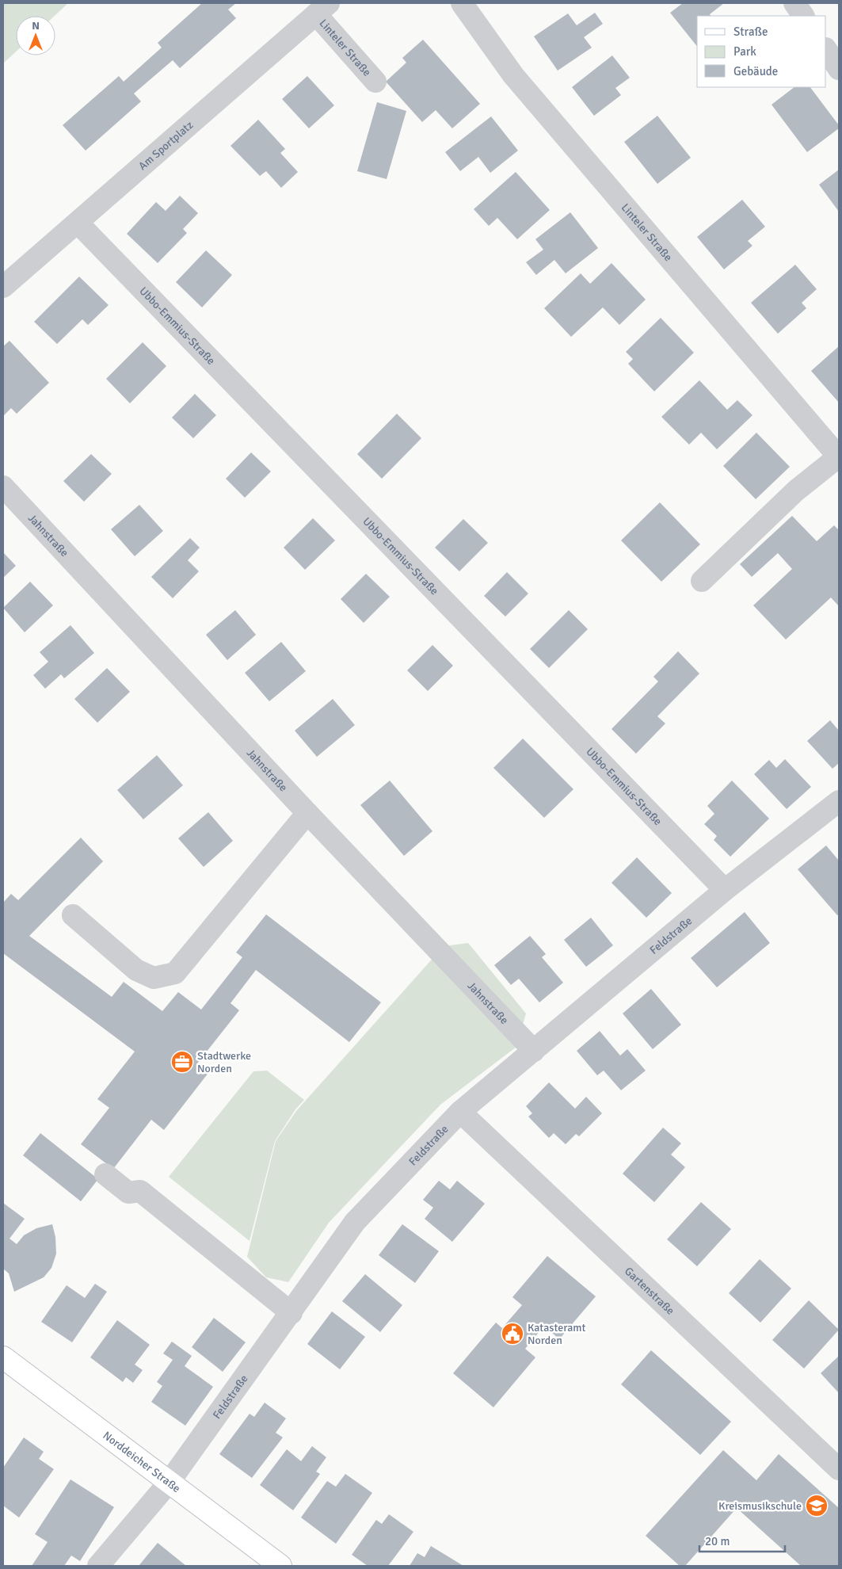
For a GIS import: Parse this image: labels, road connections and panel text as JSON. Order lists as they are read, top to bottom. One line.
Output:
{"streets":{"main road":["Norddeicher Straße"],"street":["Linteler Straße","Am Sportplatz","Ubbo-Emmius-Straße","Jahnstraße","Feldstraße","Gartenstraße"]},"crossings":[["Linteler Straße","Am Sportplatz"],["Am Sportplatz","Ubbo-Emmius-Straße"],["Ubbo-Emmius-Straße","Feldstraße"],["Jahnstraße","Feldstraße"],["Feldstraße","Gartenstraße"],["Feldstraße","Norddeicher Straße"]],"places":{"office":["Stadtwerke Norden"],"public building":["Katasteramt Norden"],"school or university":["Kreismusikschule"]},"legend":["Straße","Park","Gebäude"],"scale_bar":"20 m","north":"top"}
